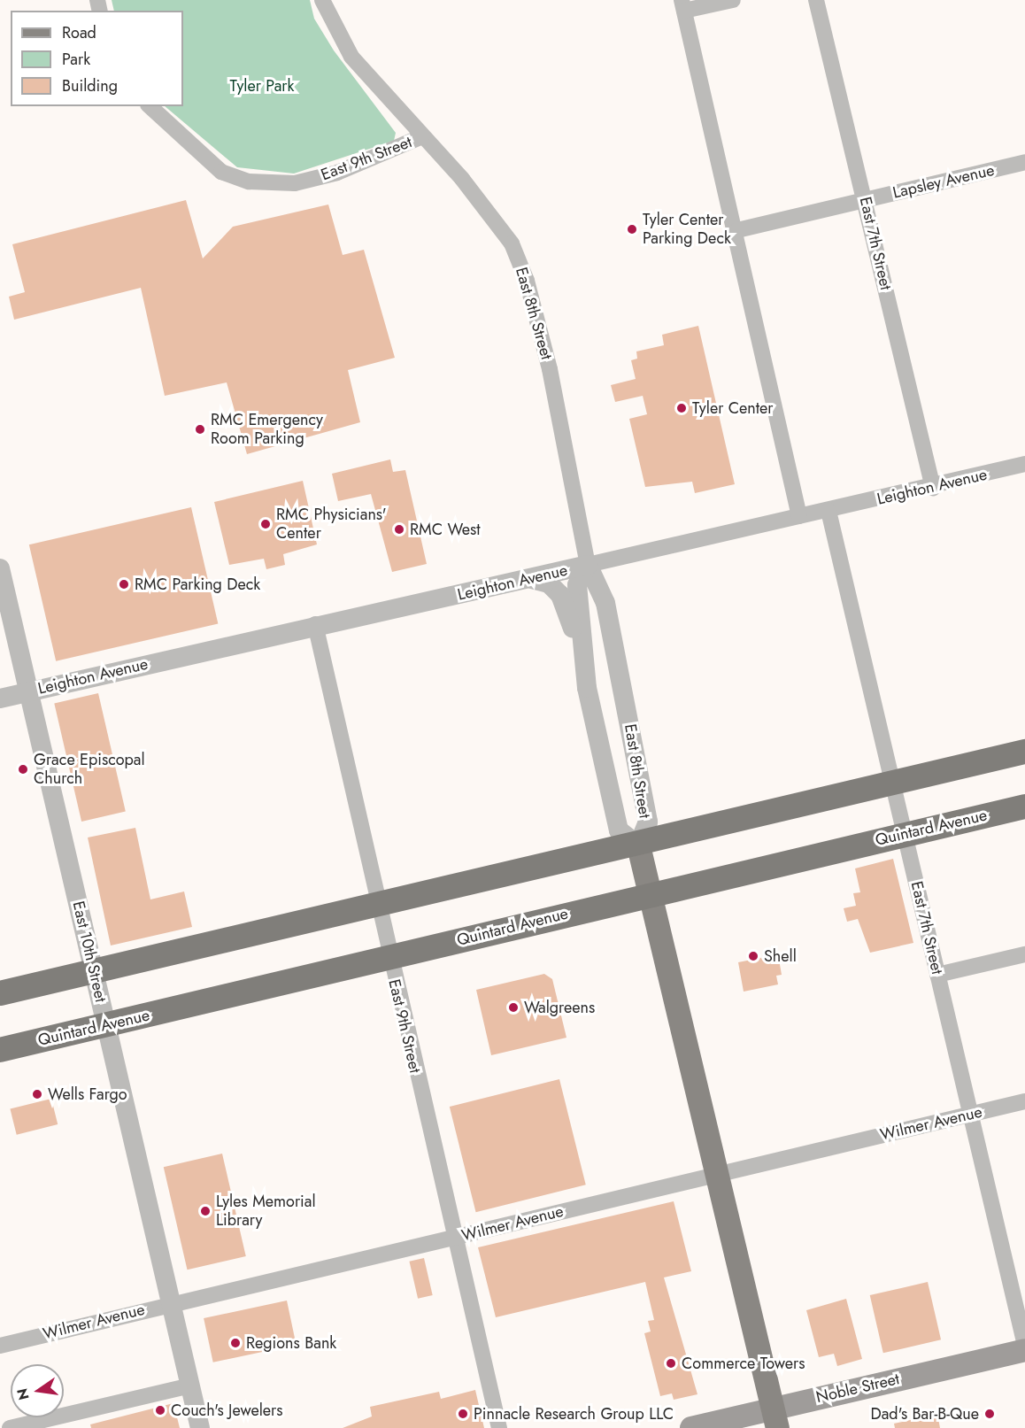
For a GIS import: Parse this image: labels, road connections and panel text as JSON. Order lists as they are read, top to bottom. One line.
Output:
{"streets":{"highway":["Quintard Avenue"],"main road":["Noble Street"],"street":["East 9th Street","Lapsley Avenue","East 7th Street","East 8th Street","Leighton Avenue","East 10th Street","Wilmer Avenue"]},"crossings":[["East 9th Street","East 8th Street"],["East 9th Street","Leighton Avenue"],["East 9th Street","Quintard Avenue"],["East 9th Street","Wilmer Avenue"],["Lapsley Avenue","East 7th Street"],["East 7th Street","Leighton Avenue"],["East 7th Street","Quintard Avenue"],["East 7th Street","Wilmer Avenue"],["East 8th Street","Leighton Avenue"],["Leighton Avenue","East 10th Street"],["Quintard Avenue","East 10th Street"],["East 10th Street","Wilmer Avenue"]],"parks":["Tyler Park"],"places":["Tyler Center Parking Deck","Tyler Center","RMC Emergency Room Parking","RMC Physicians' Center","RMC West","RMC Parking Deck","Grace Episcopal Church","Shell","Walgreens","Wells Fargo","Lyles Memorial Library","Regions Bank","Commerce Towers","Couch's Jewelers","Pinnacle Research Group LLC","Dad's Bar-B-Que"],"legend":["Road","Park","Building"],"north":"left"}
